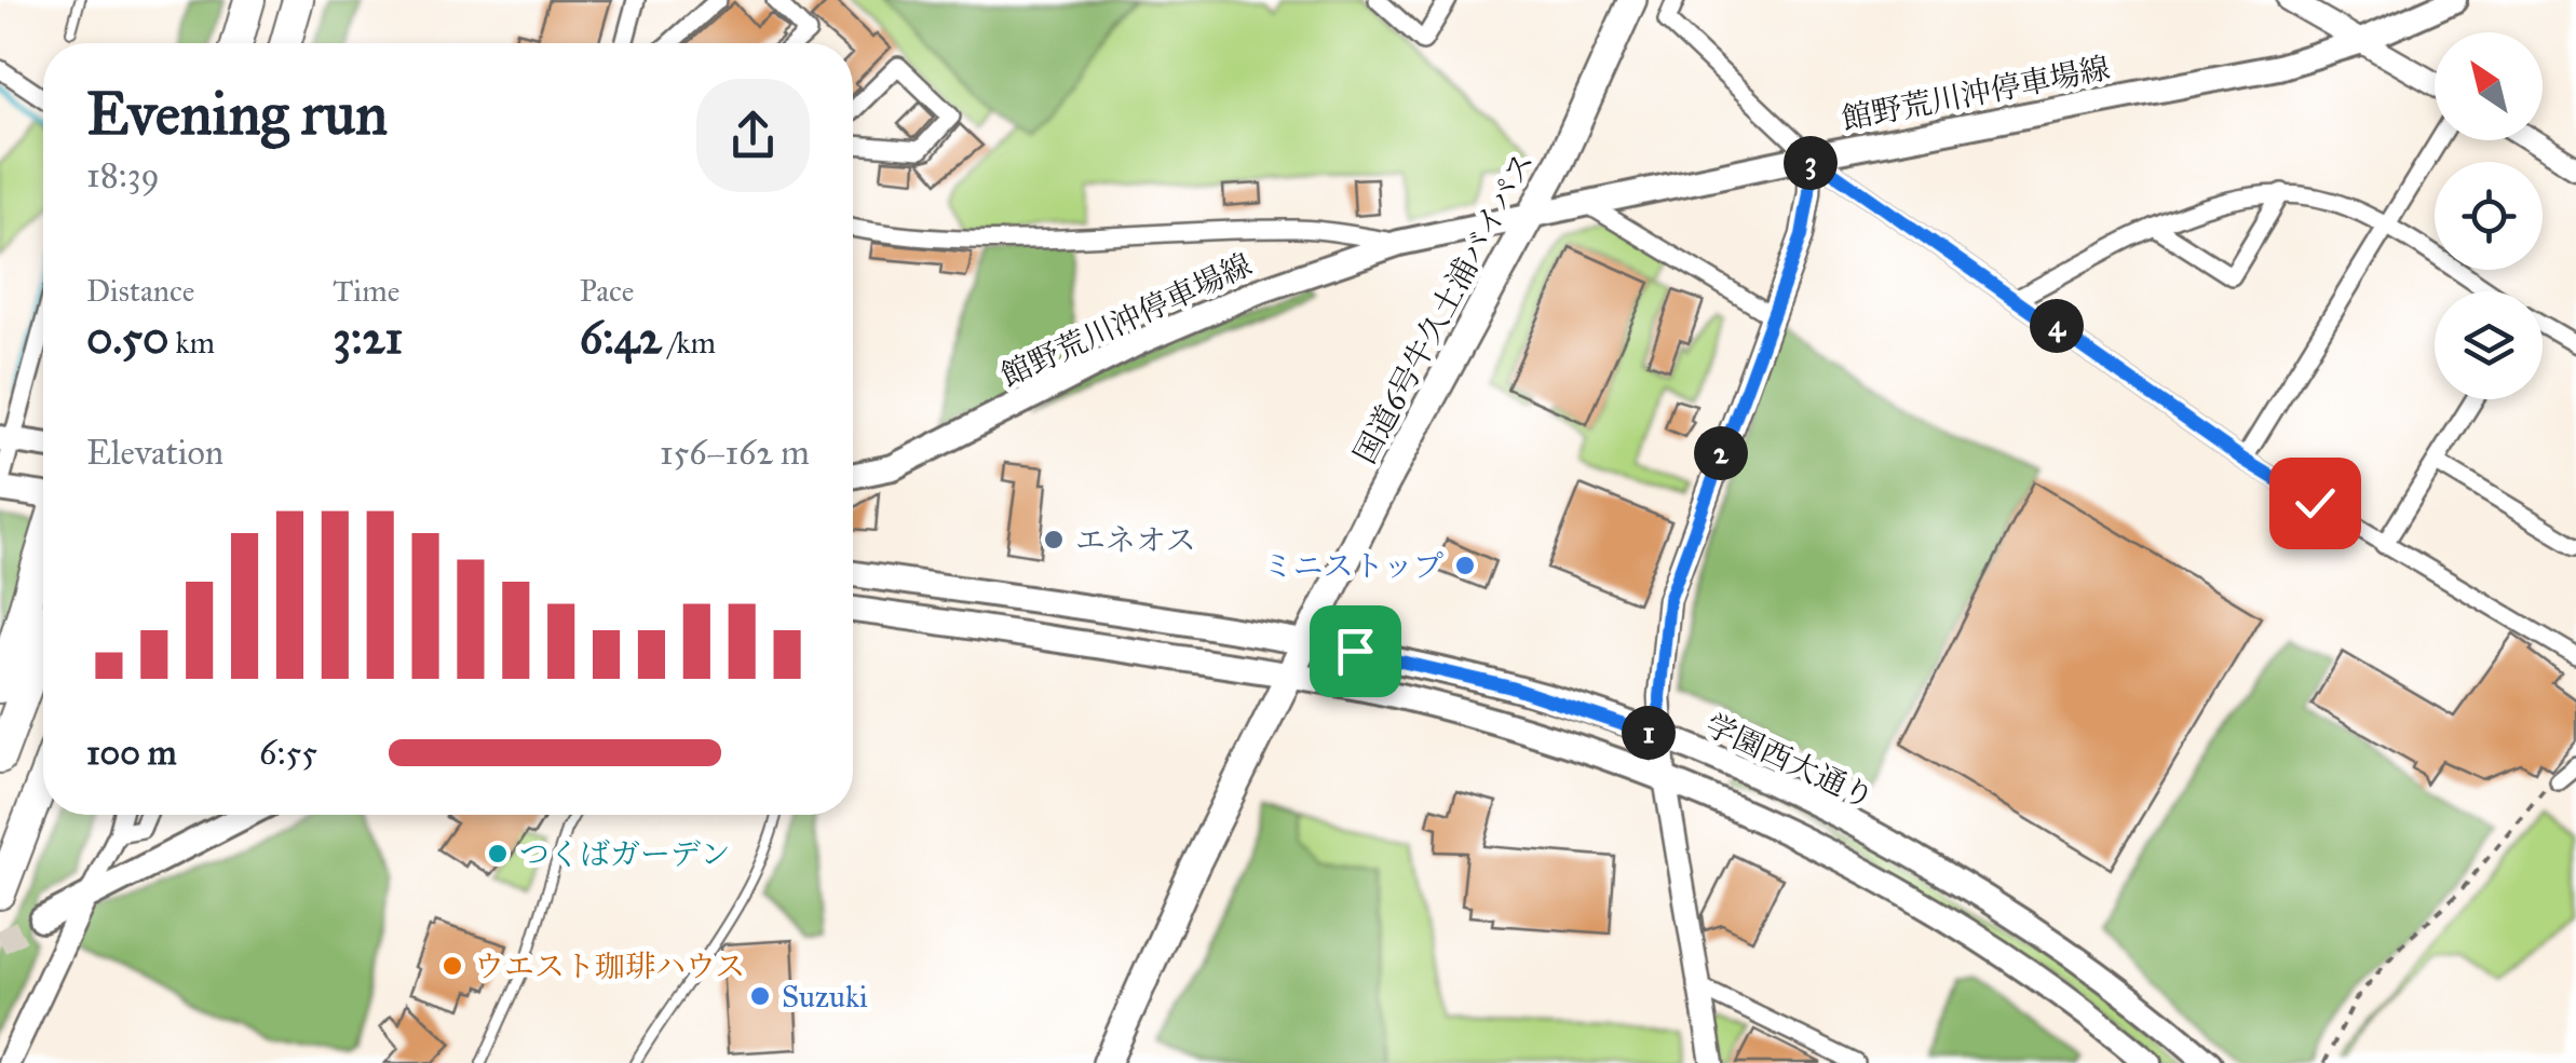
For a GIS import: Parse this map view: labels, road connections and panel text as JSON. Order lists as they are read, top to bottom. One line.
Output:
{"streets":{"highway":["国道6号牛久土浦バイパス"],"main road":["館野荒川沖停車場線","学園西大通り"]},"crossings":[["館野荒川沖停車場線","国道6号牛久土浦バイパス"],["国道6号牛久土浦バイパス","学園西大通り"]],"places":["エネオス","ミニストップ","つくばガーデン","ウエスト珈琲ハウス","Suzuki"],"north":"top left","page":{"heading":["Evening run","18:39"],"pins":["3","4","2","1"],"stats":[["Distance","0.50 km"],["Time","3:21"],["Pace","6:42 /km"]],"chart":["Elevation","156–162 m"],"list":[{"name":"100 m","note":"6:55"}]}}
